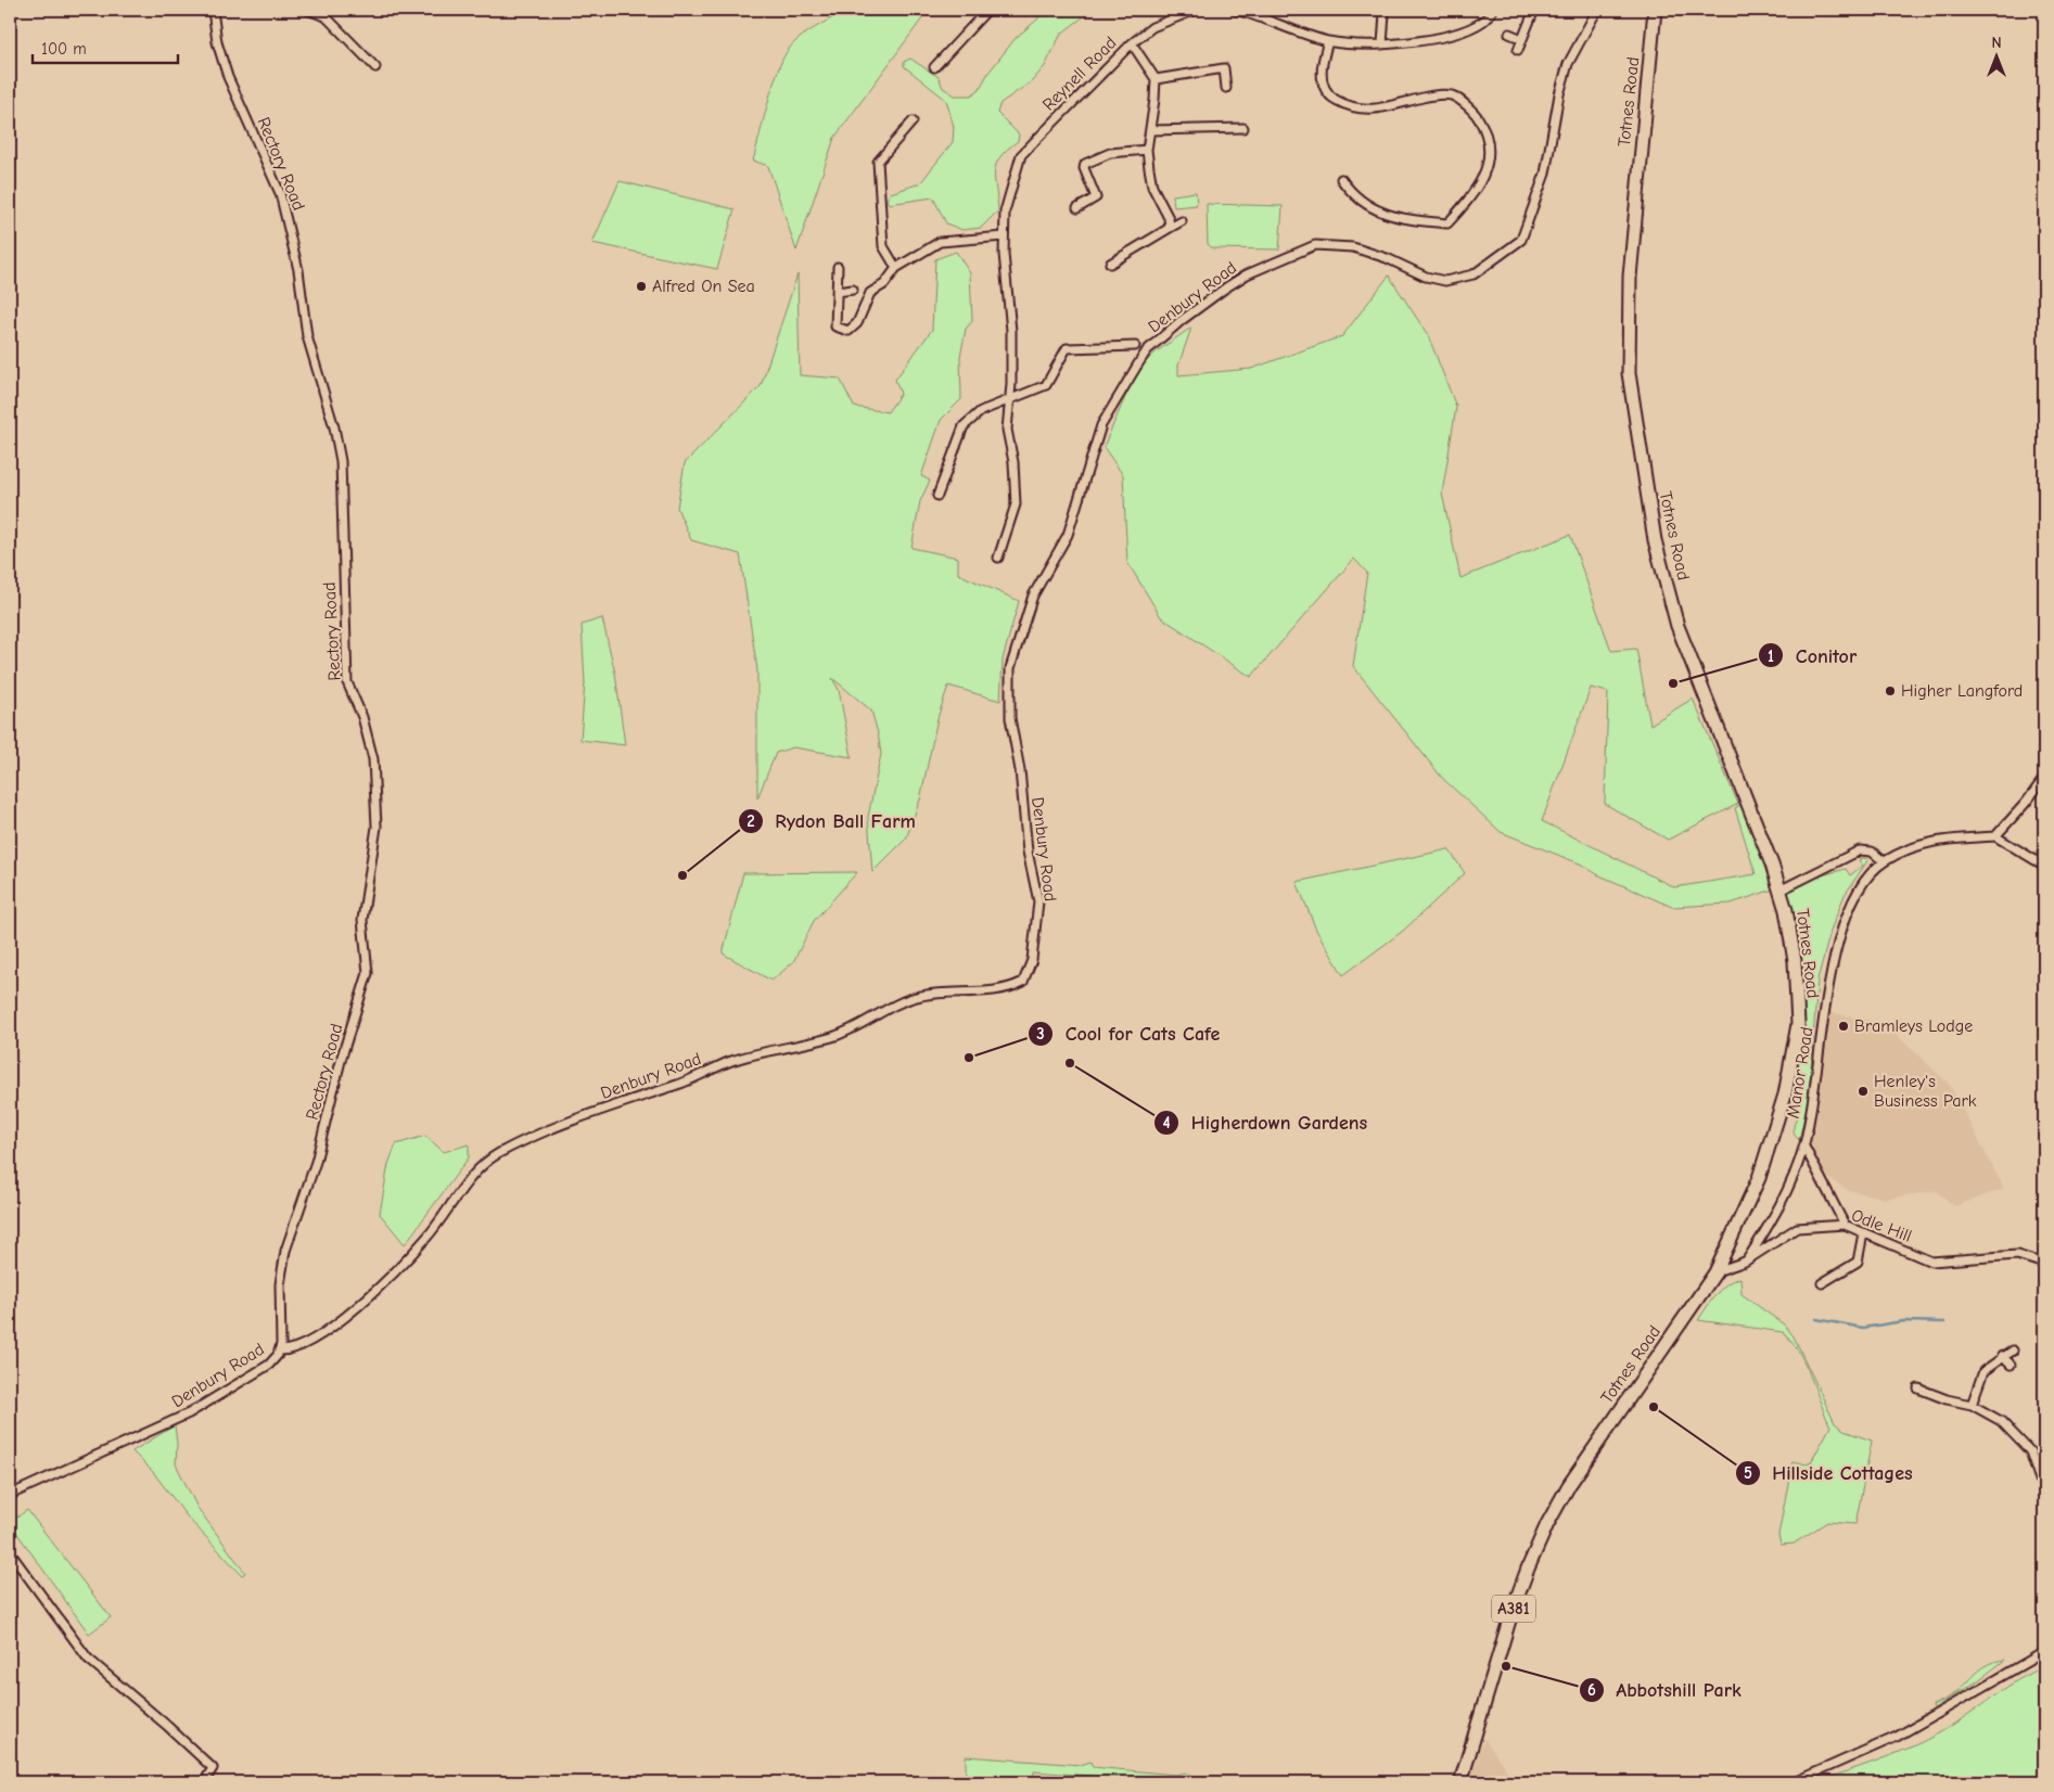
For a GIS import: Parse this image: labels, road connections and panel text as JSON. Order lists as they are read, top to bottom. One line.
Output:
{"streets":{"main road":["Totnes Road","A381"],"street":["Reynell Road","Rectory Road","Denbury Road","Manor Road","Odle Hill"]},"crossings":[["Totnes Road","Odle Hill"],["Rectory Road","Denbury Road"],["Manor Road","Odle Hill"]],"places":["Alfred On Sea","Conitor","Higher Langford","Rydon Ball Farm","Bramleys Lodge","Cool for Cats Cafe","Higherdown Gardens","Henley's Business Park","Hillside Cottages","Abbotshill Park"],"scale_bar":"100 m","north":"top"}
